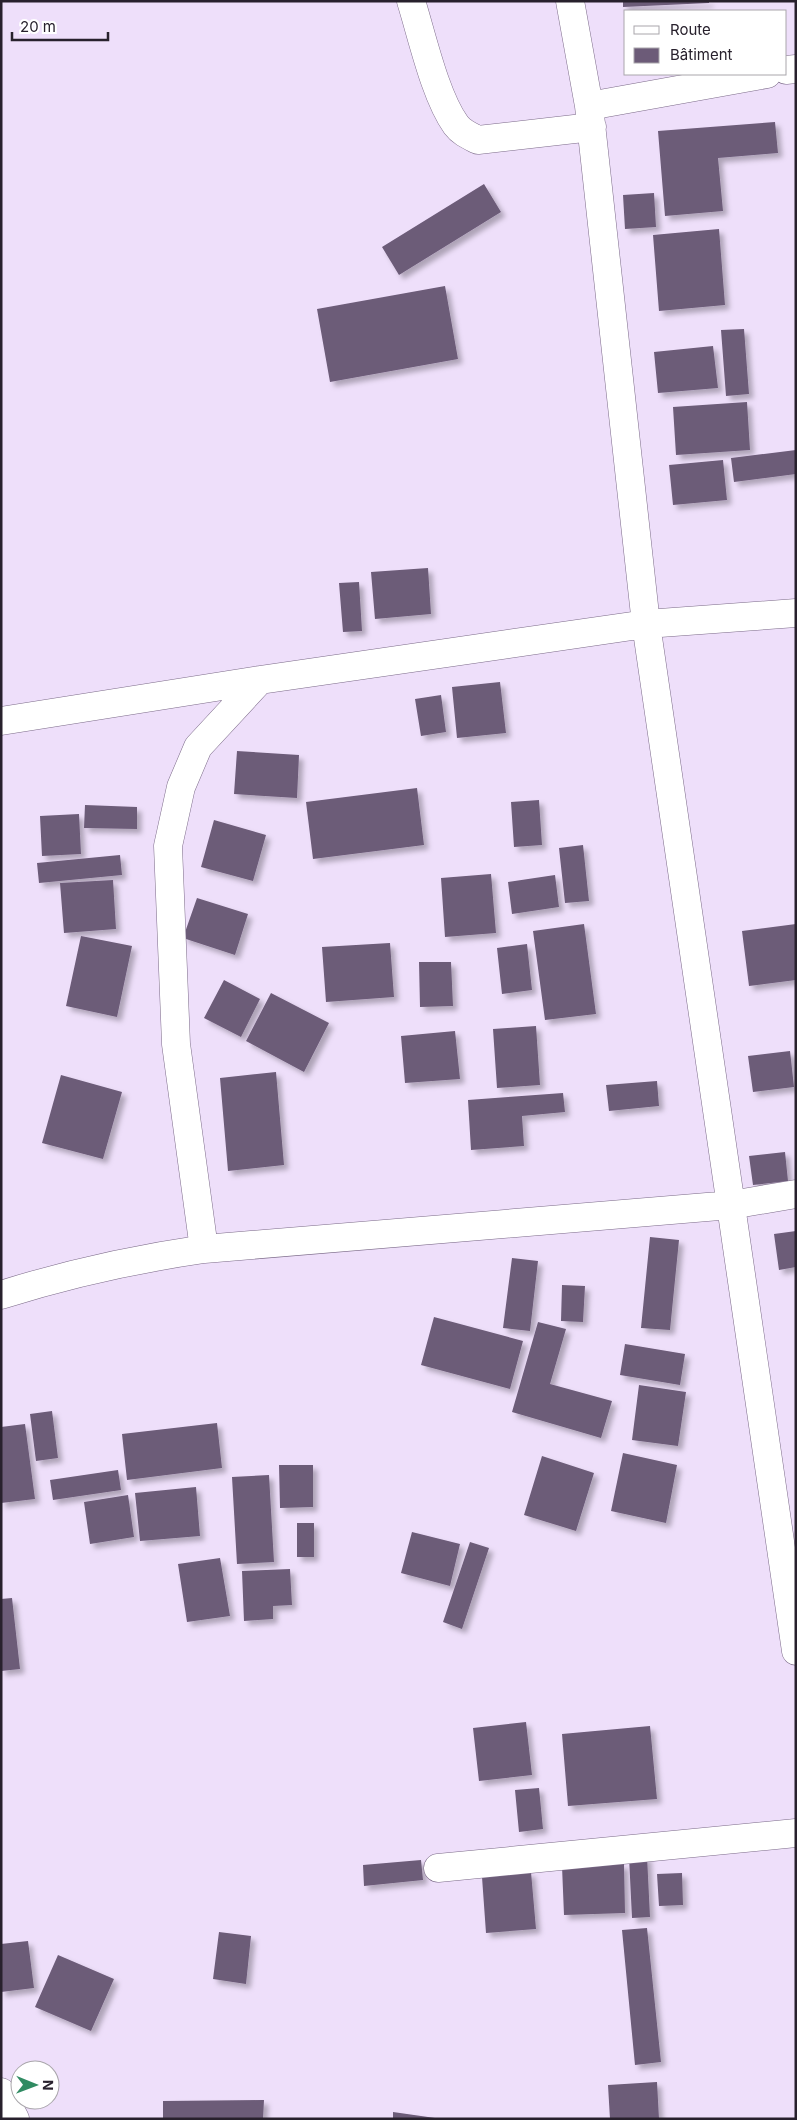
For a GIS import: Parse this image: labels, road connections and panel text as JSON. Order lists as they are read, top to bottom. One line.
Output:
{"legend":["Route","Bâtiment"],"scale_bar":"20 m","north":"right"}
